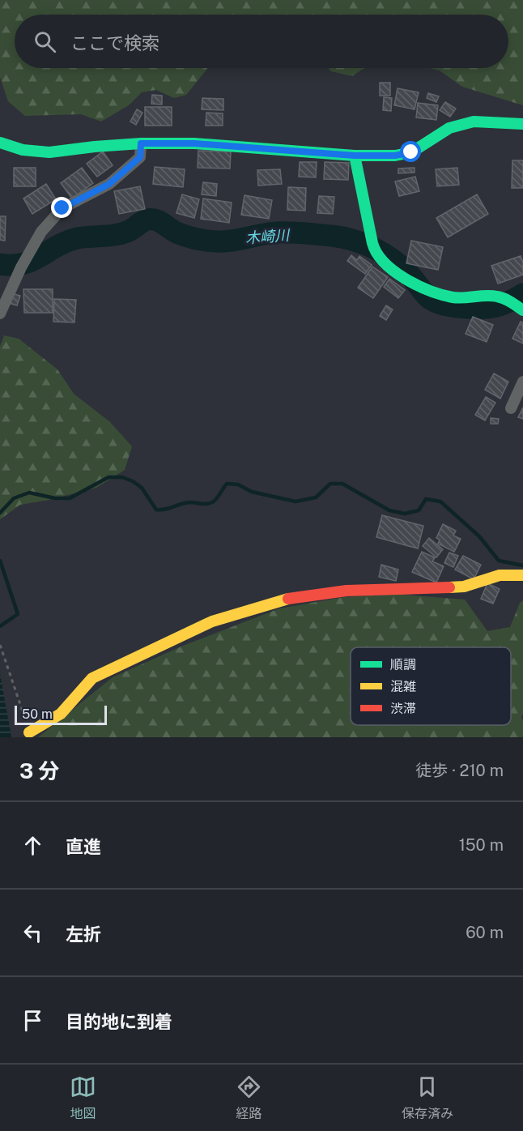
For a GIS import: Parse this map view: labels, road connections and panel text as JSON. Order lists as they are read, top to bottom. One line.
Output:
{"water":["木崎川"],"legend":["順調","混雑","渋滞"],"scale_bar":"50 m","page":{"search":"ここで検索","scale":"50 m","heading":["3 分","徒歩 · 210 m"],"list":[["直進","150 m"],["左折","60 m"],"目的地に到着"],"nav":["地図","経路","保存済み"]}}
